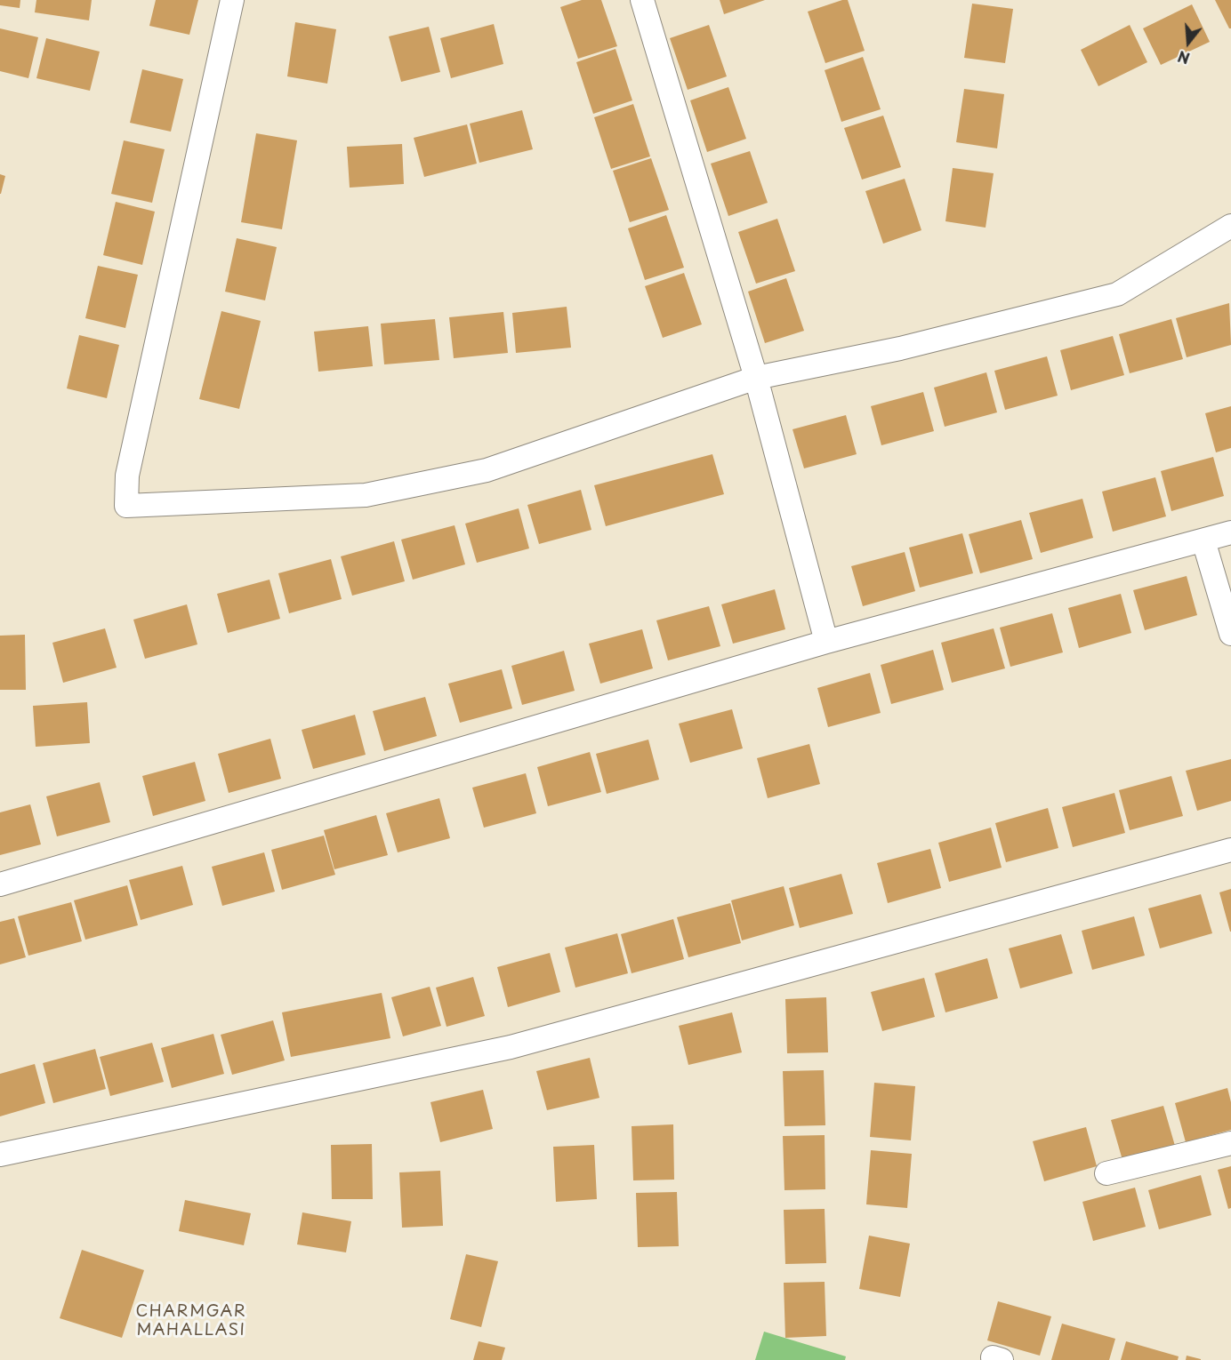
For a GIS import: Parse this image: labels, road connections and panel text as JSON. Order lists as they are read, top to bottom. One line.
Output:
{"districts":["CHARMGAR MAHALLASI"],"north":"bottom"}
